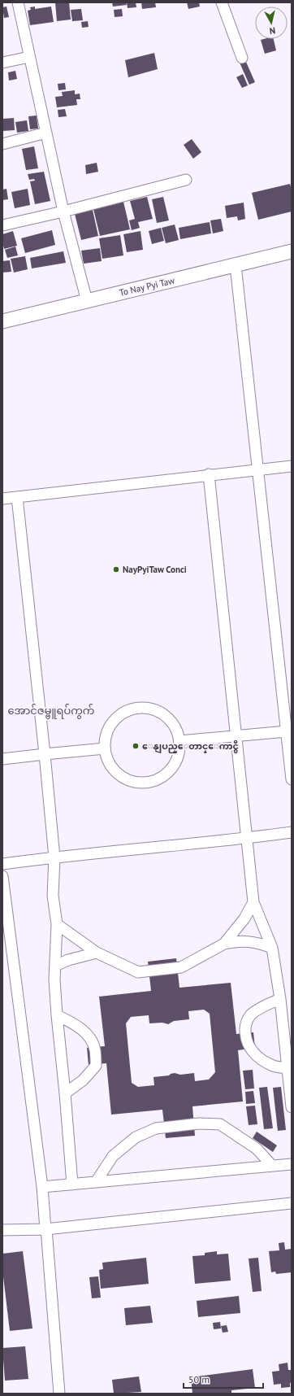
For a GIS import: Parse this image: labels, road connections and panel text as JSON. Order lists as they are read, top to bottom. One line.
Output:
{"streets":{"main road":["To Nay Pyi Taw"]},"districts":["အောင်ဇမ္ဗူရပ်ကွက်"],"places":["NayPyiTaw Conci","ေနျပည္ေတာင္ေကာင္စီ"],"scale_bar":"50 m","north":"bottom"}
